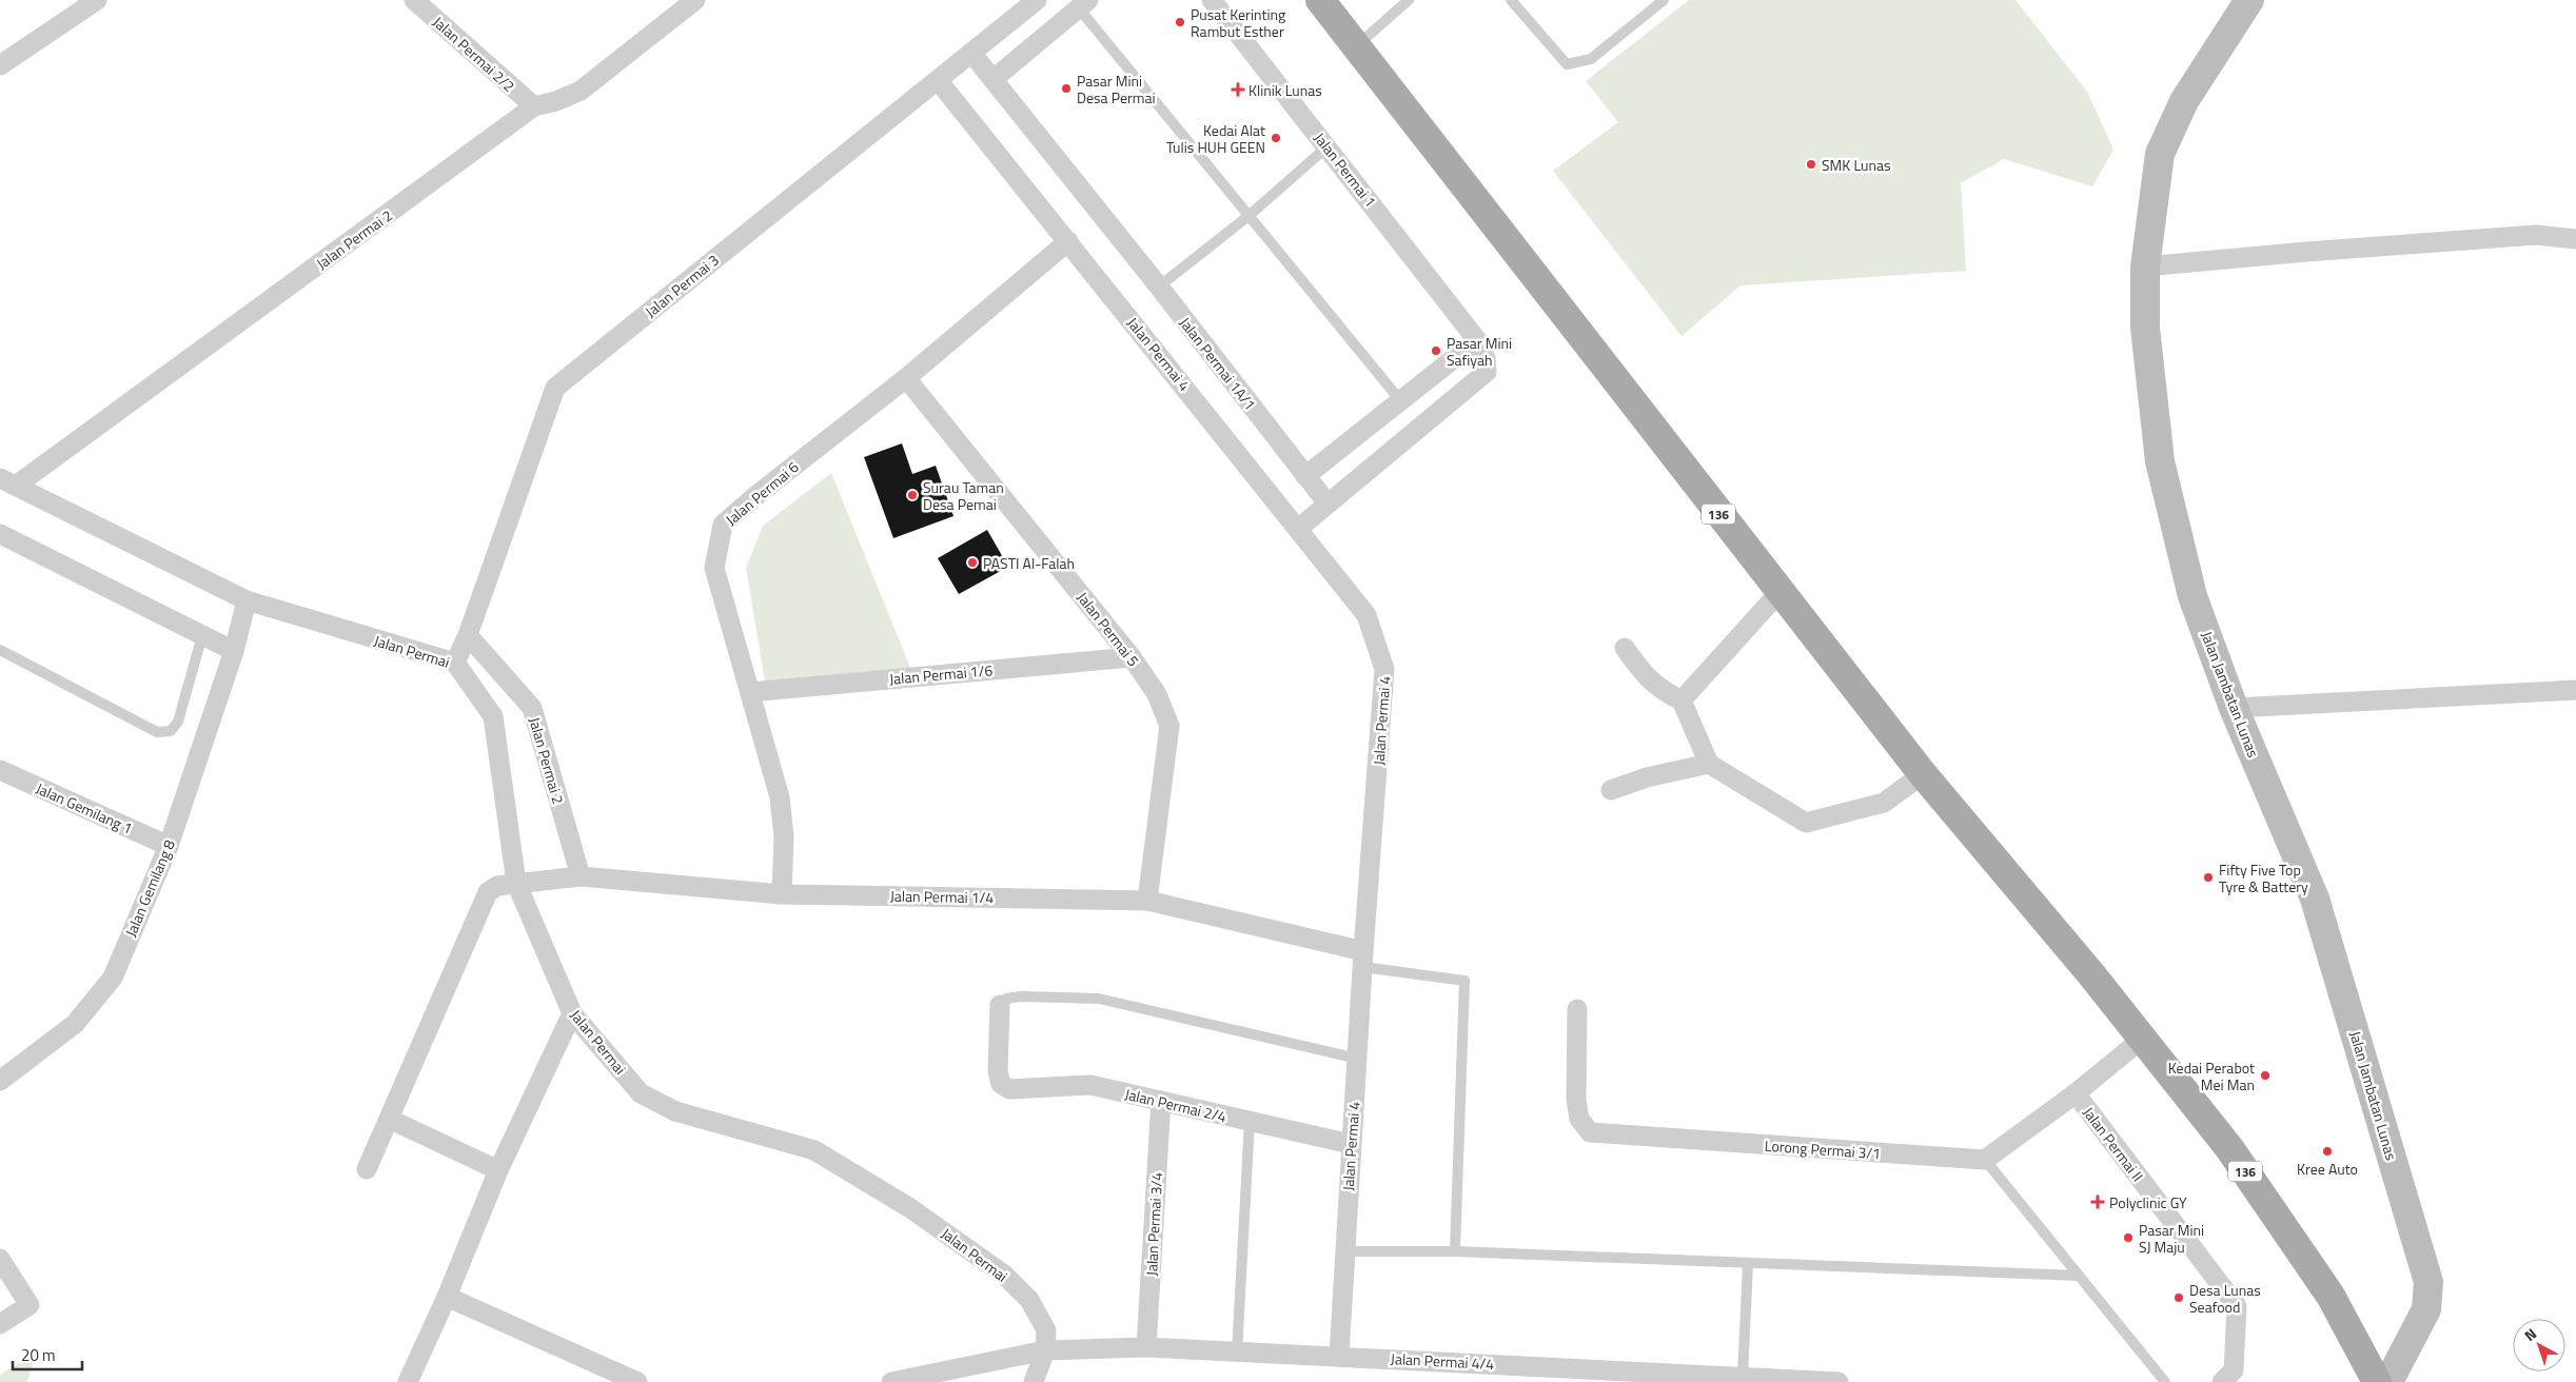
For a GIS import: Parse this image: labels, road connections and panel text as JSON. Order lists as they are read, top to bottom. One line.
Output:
{"streets":{"main road":["136","Jalan Jambatan Lunas"],"street":["Jalan Permai 2/2","Jalan Permai 1","Jalan Permai 2","Jalan Permai 3","Jalan Permai 4","Jalan Permai 1A/1","Jalan Permai 6","Jalan Permai 5","Jalan Permai","Jalan Permai 1/6","Jalan Gemilang 1","Jalan Gemilang 8","Jalan Permai 1/4","Jalan Permai 2/4","Jalan Permai II","Lorong Permai 3/1","Jalan Permai 3/4","Jalan Permai 4/4"]},"crossings":[["Jalan Permai 2/2","Jalan Permai 2"],["Jalan Permai 1","Jalan Permai 1A/1"],["Jalan Permai 2","Jalan Permai 3"],["Jalan Permai 2","Jalan Permai"],["Jalan Permai 2","Jalan Permai 1/4"],["Jalan Permai 3","Jalan Permai 4"],["Jalan Permai 3","Jalan Permai 1A/1"],["Jalan Permai 3","Jalan Permai"],["Jalan Permai 4","Jalan Permai 6"],["Jalan Permai 4","Jalan Permai 1/4"],["Jalan Permai 4","Jalan Permai 2/4"],["Jalan Permai 4","Jalan Permai 4/4"],["Jalan Permai 6","Jalan Permai 5"],["Jalan Permai 6","Jalan Permai 1/6"],["Jalan Permai 6","Jalan Permai 1/4"],["Jalan Permai 5","Jalan Permai 1/6"],["Jalan Permai 5","Jalan Permai 1/4"],["Jalan Permai","Jalan Gemilang 8"],["Jalan Permai","Jalan Permai 1/4"],["Jalan Permai","Jalan Permai 4/4"],["Jalan Gemilang 1","Jalan Gemilang 8"],["Jalan Permai 2/4","Jalan Permai 3/4"],["Jalan Permai 3/4","Jalan Permai 4/4"]],"places":{"other":["Pusat Kerinting Rambut Esther","Pasar Mini Desa Permai","Kedai Alat Tulis HUH GEEN","SMK Lunas","Pasar Mini Safiyah","Surau Taman Desa Pemai","PASTI Al-Falah","Fifty Five Top Tyre & Battery","Kedai Perabot Mei Man","Kree Auto","Pasar Mini SJ Maju","Desa Lunas Seafood"],"health":["Klinik Lunas","Polyclinic GY"]},"scale_bar":"20 m","north":"top left"}
